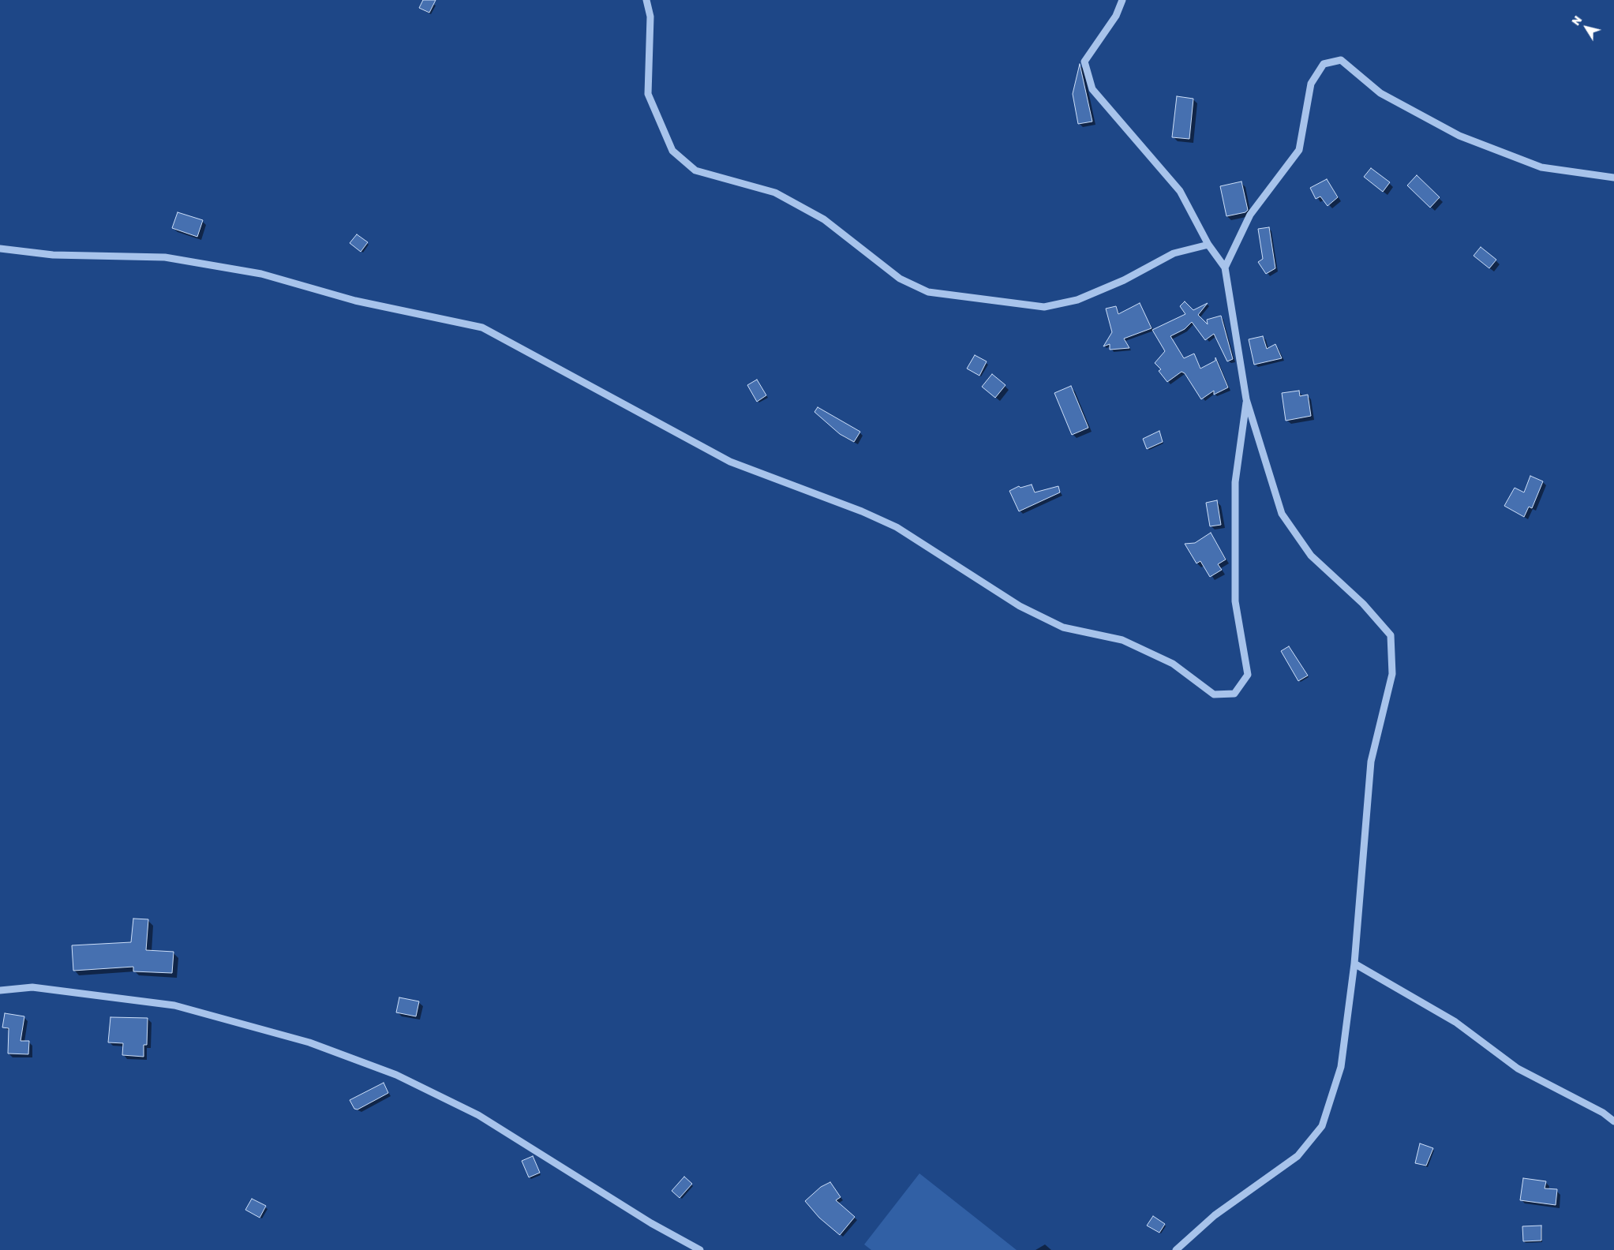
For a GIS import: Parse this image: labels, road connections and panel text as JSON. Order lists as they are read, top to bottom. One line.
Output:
{"north":"top left"}
